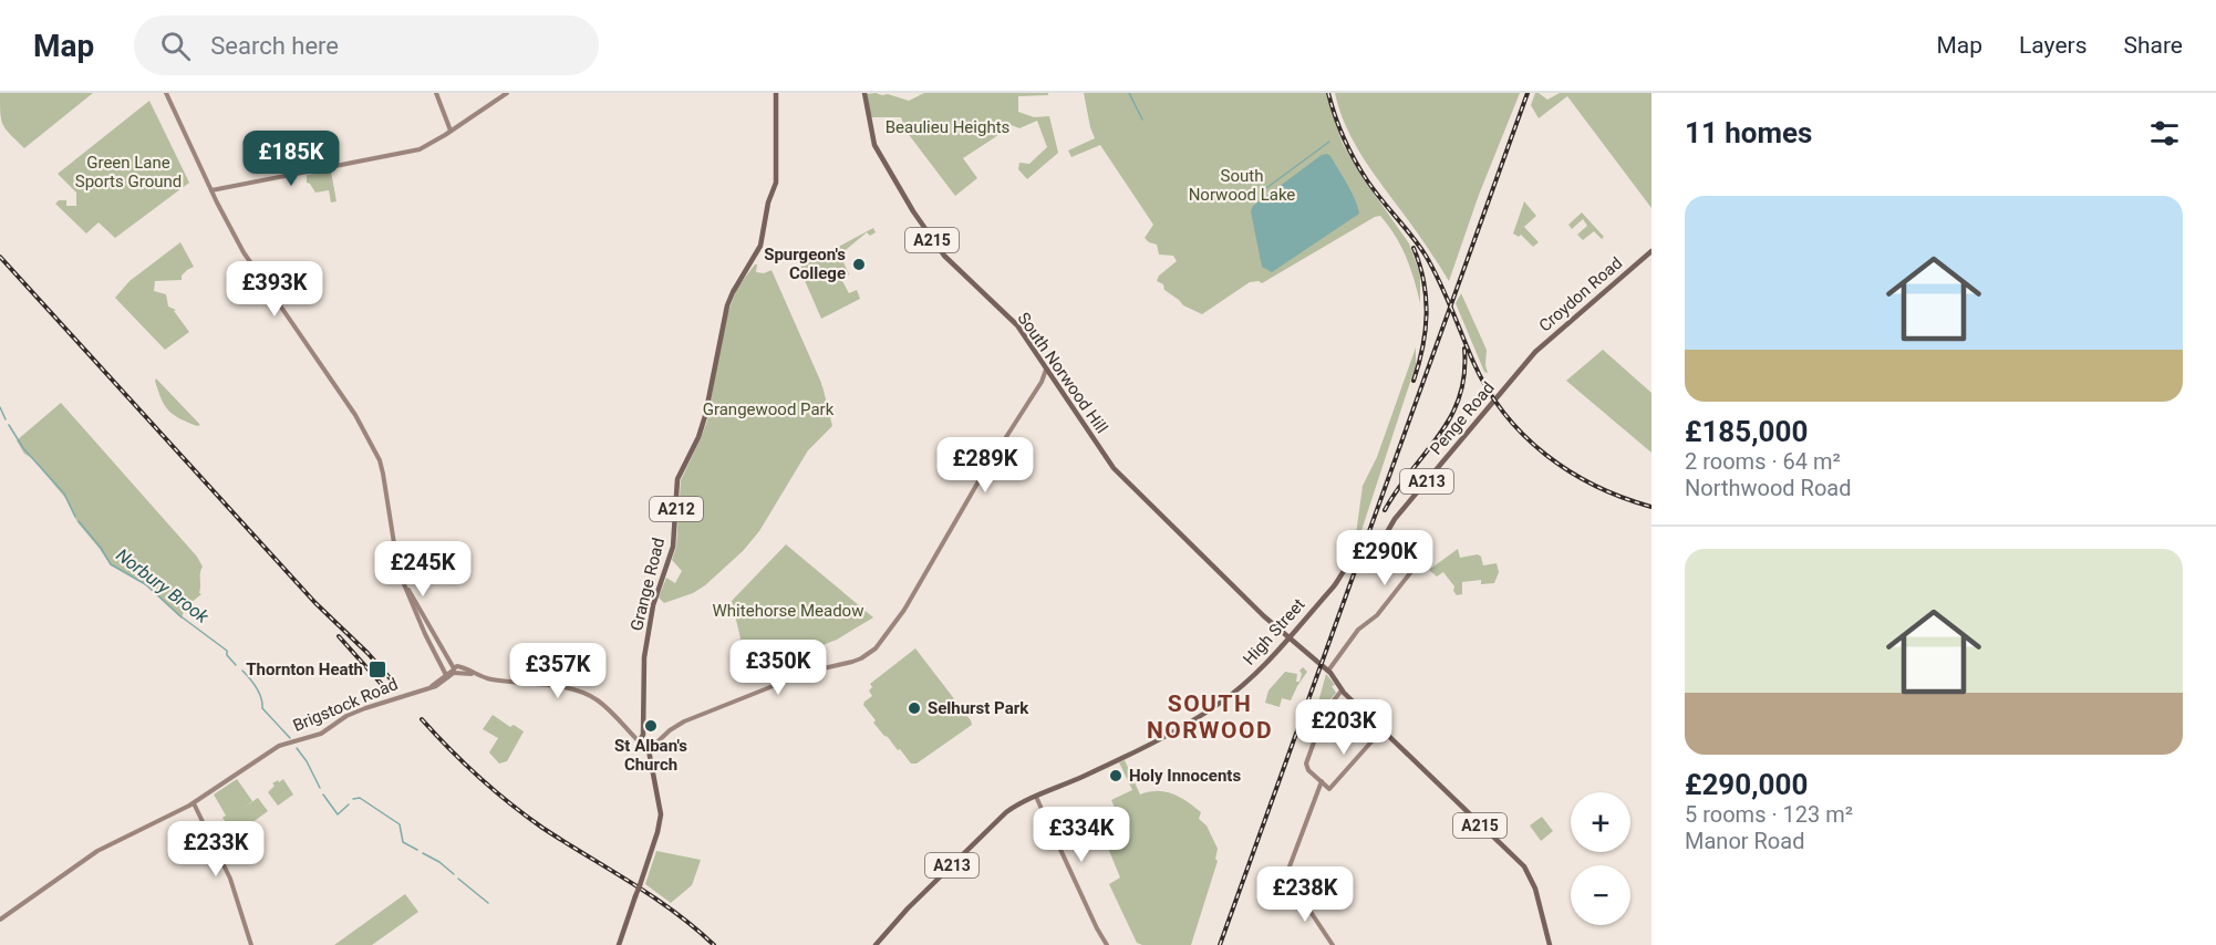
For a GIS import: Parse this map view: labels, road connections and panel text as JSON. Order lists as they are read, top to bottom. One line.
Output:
{"streets":{"main road":["A215","Croydon Road","South Norwood Hill","Penge Road","A213","A212","Grange Road","High Street","Brigstock Road"]},"crossings":[["A215","South Norwood Hill"],["A215","High Street"],["Croydon Road","Penge Road"],["South Norwood Hill","High Street"],["Penge Road","High Street"],["A213","High Street"]],"districts":["SOUTH NORWOOD"],"water":["Norbury Brook"],"parks":["Beaulieu Heights","Green Lane Sports Ground","South Norwood Lake","Grangewood Park","Whitehorse Meadow"],"places":{"other":["Spurgeon's College","Selhurst Park","St Alban's Church","Holy Innocents"],"transit":["Thornton Heath"]},"page":{"header":"Map","search":"Search here","nav":["Map","Layers","Share"],"heading":"11 homes","price":["£185K","£393K","£289K","£290K","£245K","£350K","£357K","£203K","£334K","£233K","£238K"],"list":[{"name":"£185,000","note":"2 rooms · 64 m² · Northwood Road"},{"name":"£290,000","note":"5 rooms · 123 m² · Manor Road"}],"map_buttons":["+","−"]}}
